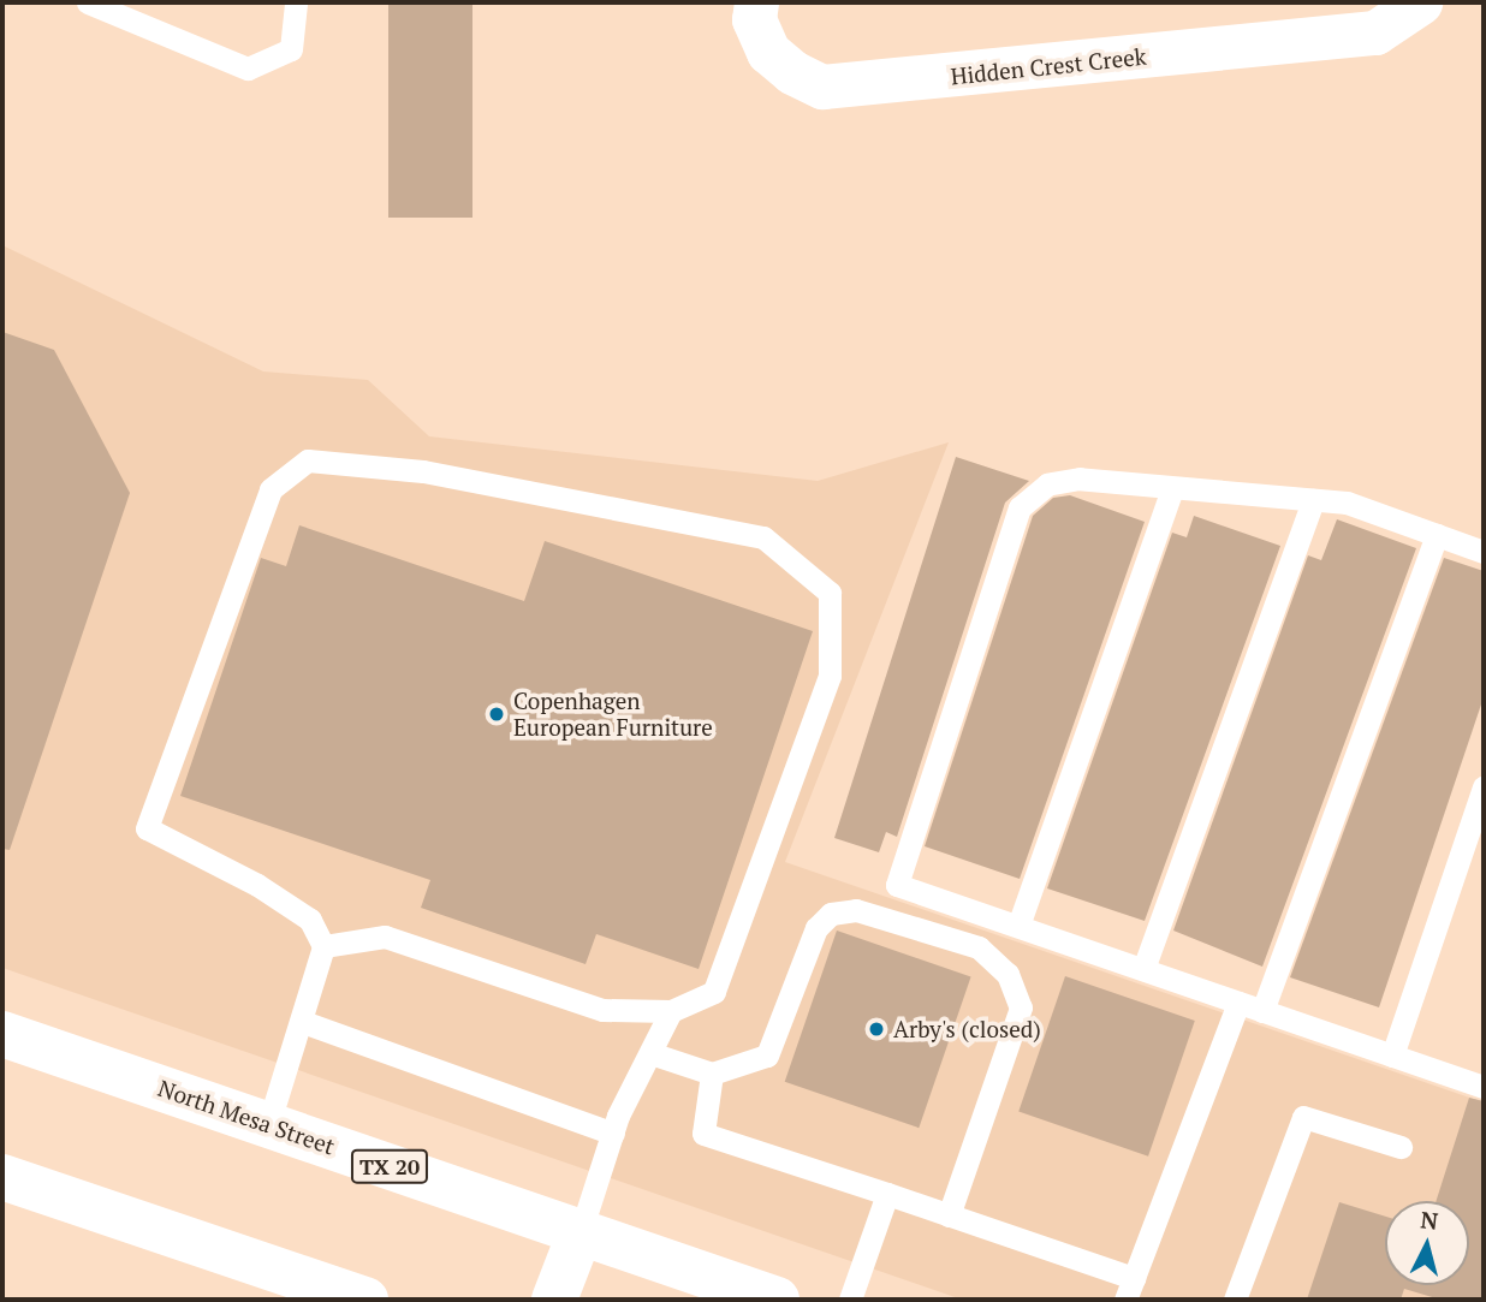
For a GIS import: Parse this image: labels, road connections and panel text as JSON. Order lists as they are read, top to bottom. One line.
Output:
{"streets":{"main road":["North Mesa Street","TX 20"],"street":["Hidden Crest Creek"]},"places":["Copenhagen European Furniture","Arby's (closed)"],"north":"top"}
